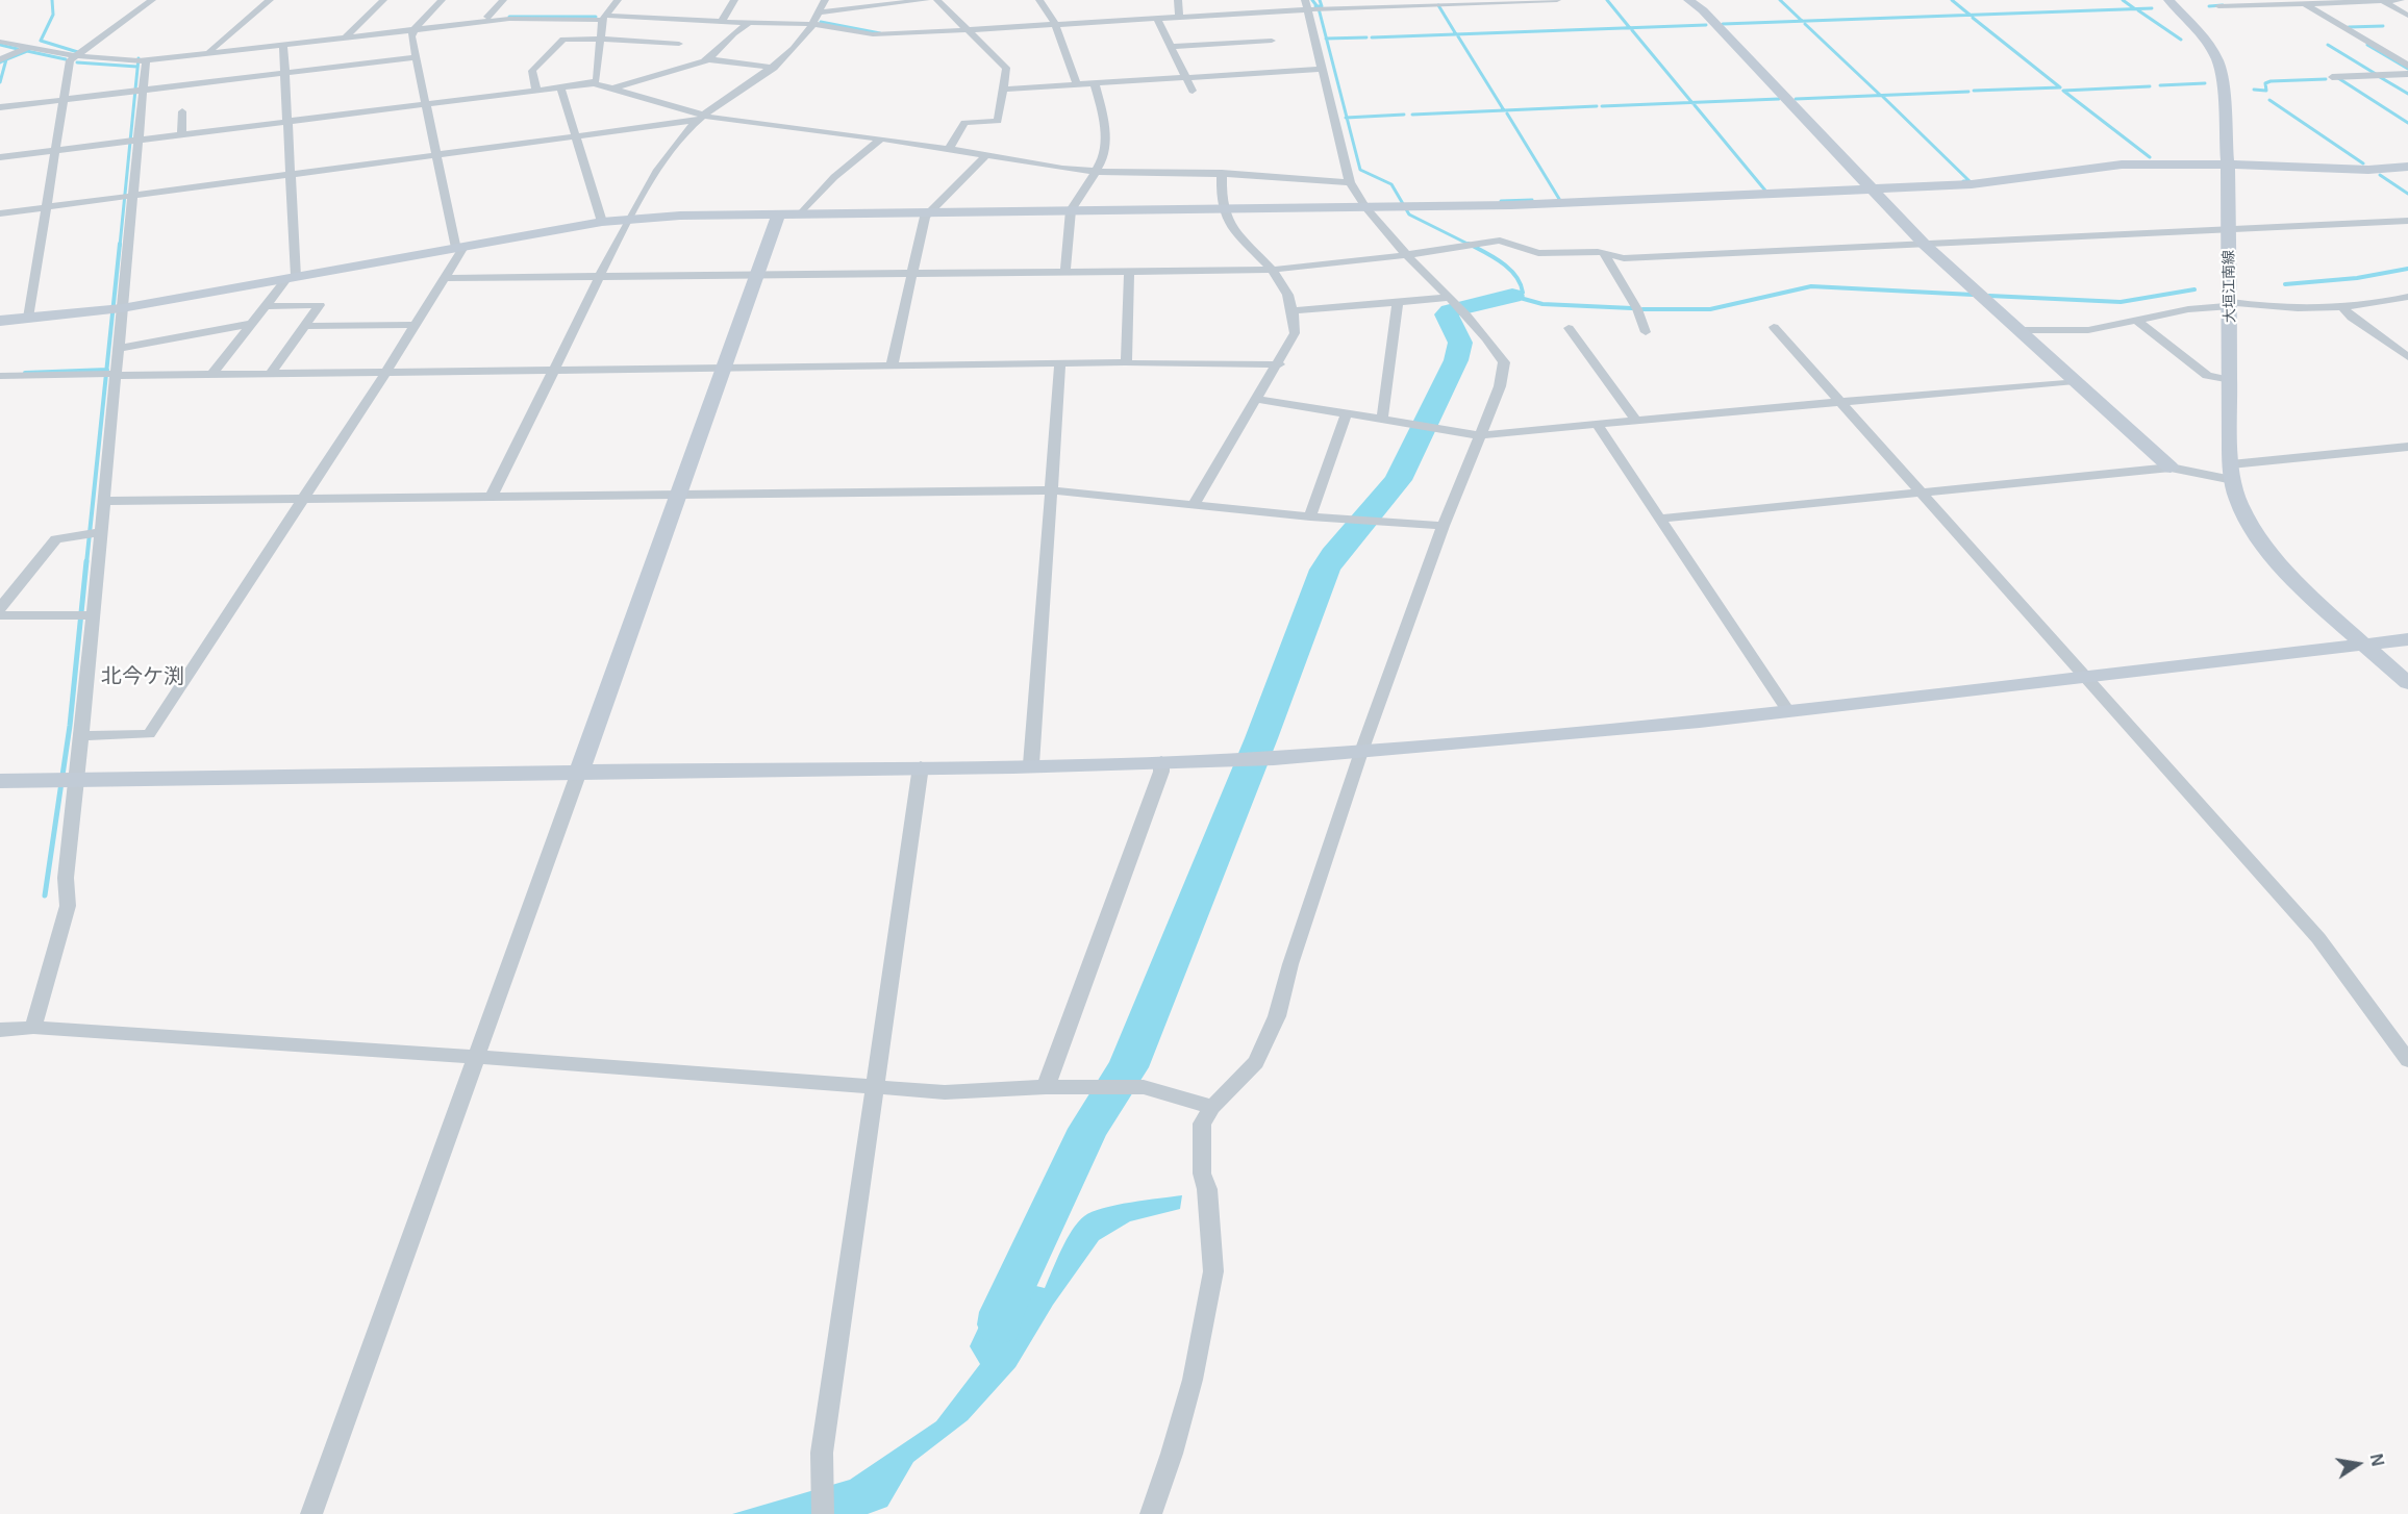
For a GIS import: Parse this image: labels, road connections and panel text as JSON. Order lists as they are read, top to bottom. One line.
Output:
{"streets":{"street":["大垣江南線"]},"districts":["北今ケ渕"],"north":"right"}
